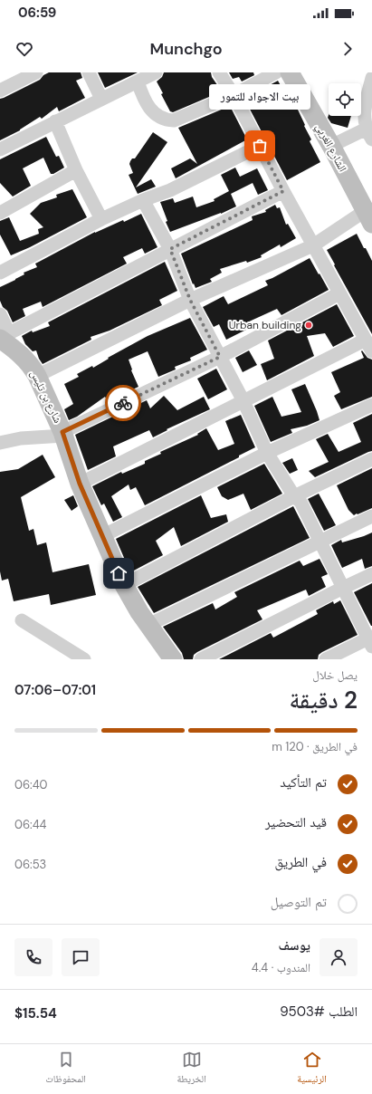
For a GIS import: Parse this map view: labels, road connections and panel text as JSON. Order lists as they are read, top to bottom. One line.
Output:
{"streets":{"street":["الشارع الغربي","شارع بن تليس"]},"places":["بيت الاجواد للتمور","Urban building"],"page":{"status":"06:59","header":"Munchgo","bubble":"بيت الاجواد للتمور","heading":["2 دقيقة","يصل خلال","07:01–07:06"],"panel":["يوسف","المندوب · 4.4","الطلب #9503","$15.54"],"bar":"في الطريق · 120 m","list":[["تم التأكيد","06:40"],["قيد التحضير","06:44"],["في الطريق","06:53"],"تم التوصيل"],"tabs":["الرئيسية","الخريطة","المحفوظات"]}}
